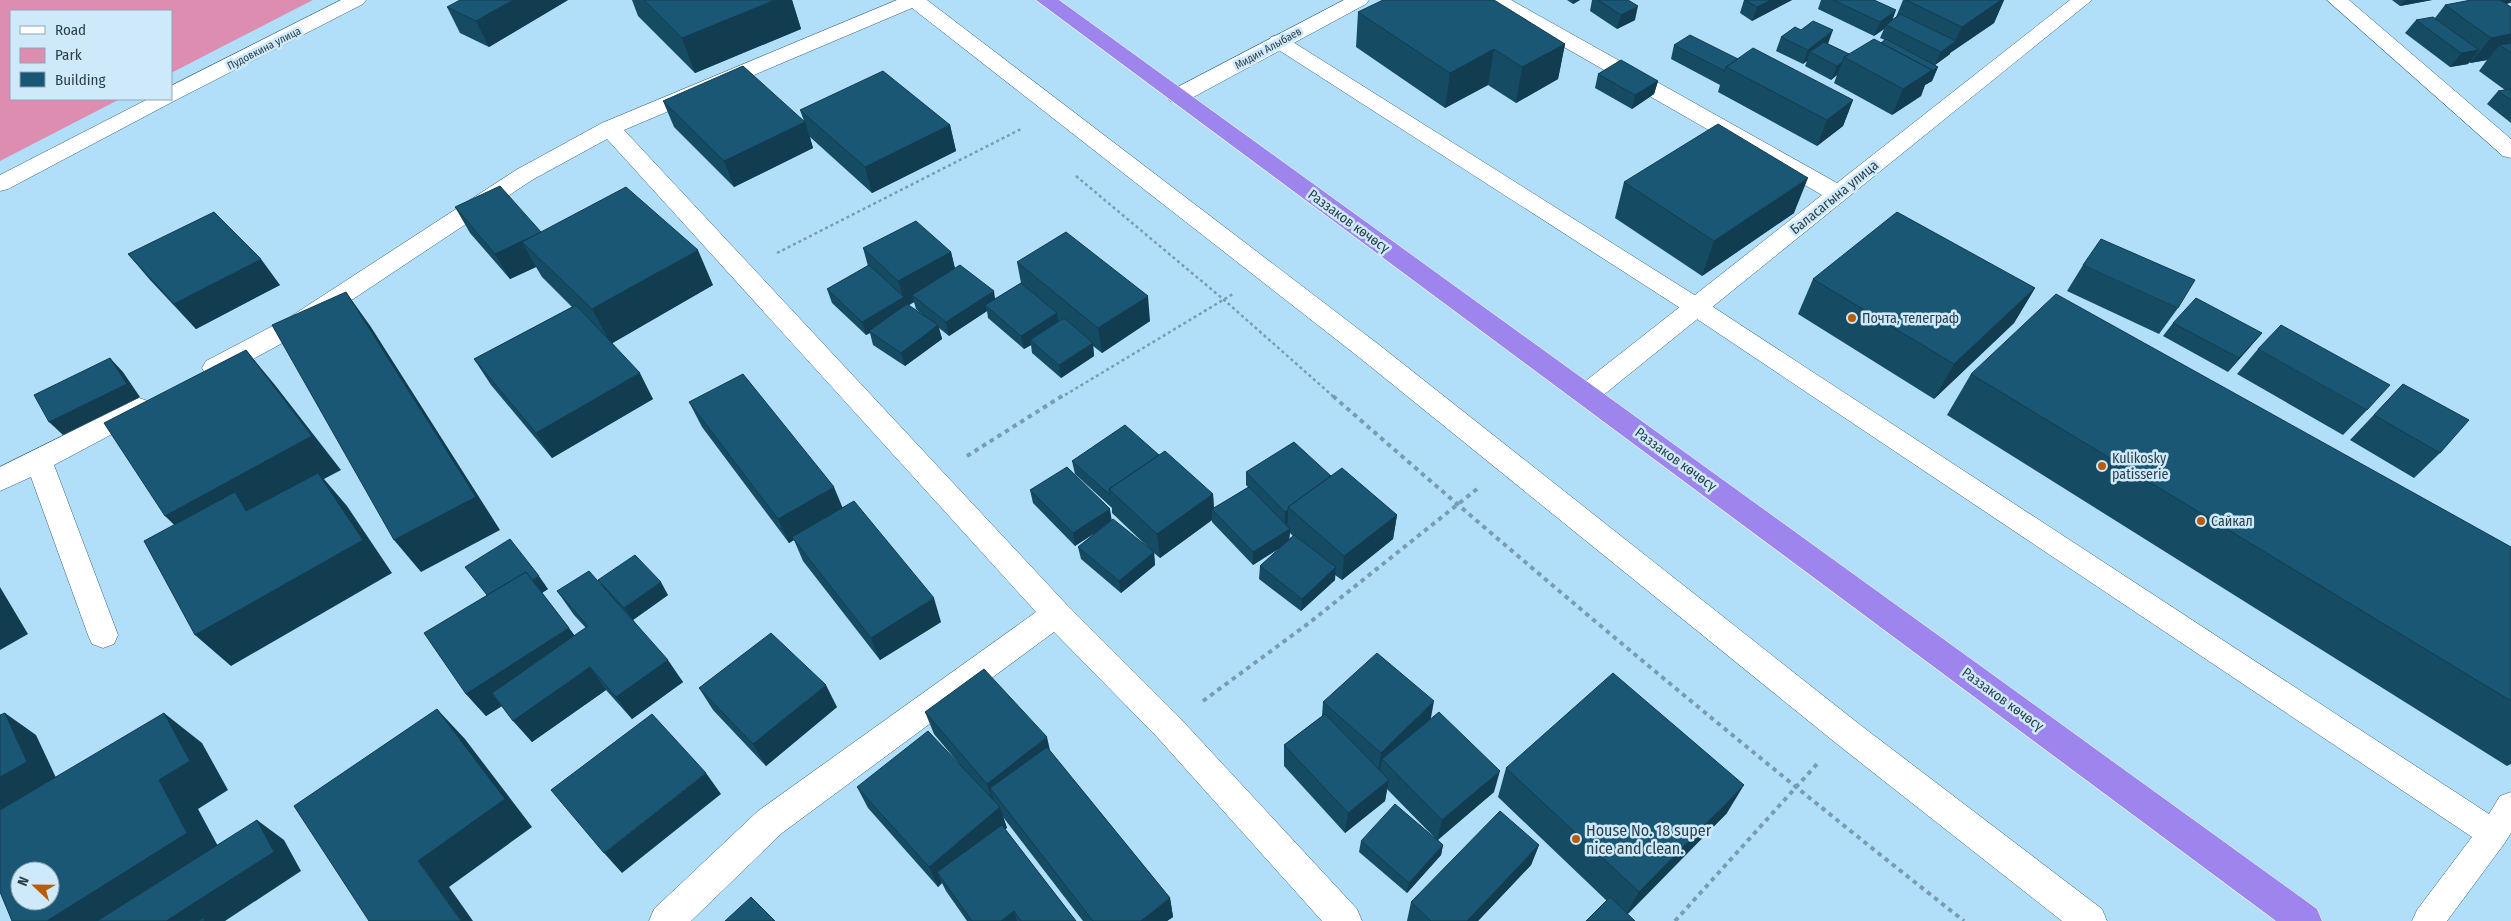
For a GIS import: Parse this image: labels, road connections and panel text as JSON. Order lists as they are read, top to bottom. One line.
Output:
{"streets":{"highway":["Раззаков көчөсү"],"street":["Пудовкина улица","Мидин Алыбаев","Баласагына улица"]},"crossings":[["Мидин Алыбаев","Раззаков көчөсү"],["Баласагына улица","Раззаков көчөсү"]],"places":["Почта, телеграф","Kulikosky patisserie","Сайкал","House No. 18 super nice and clean."],"legend":["Road","Park","Building"],"north":"left"}
